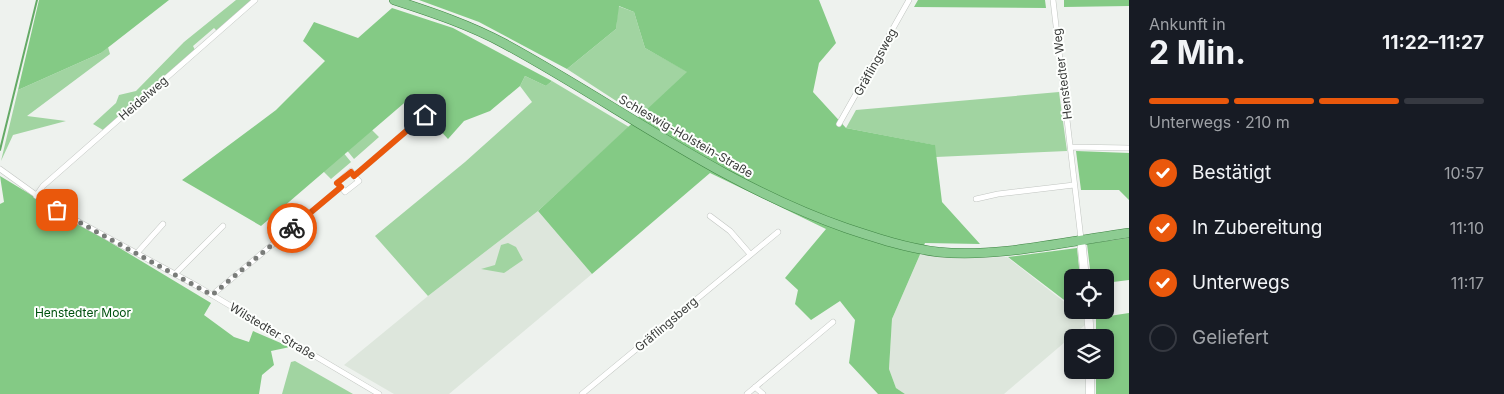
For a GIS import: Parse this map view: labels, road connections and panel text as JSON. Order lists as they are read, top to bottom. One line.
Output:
{"streets":{"main road":["Schleswig-Holstein-Straße"],"street":["Gräflingsweg","Henstedter Weg","Heidelweg","Gräflingsberg","Wilstedter Straße"]},"crossings":[["Henstedter Weg","Schleswig-Holstein-Straße"],["Heidelweg","Wilstedter Straße"]],"parks":["Henstedter Moor"],"page":{"heading":["2 Min.","Ankunft in","11:22–11:27"],"bar":"Unterwegs · 210 m","list":[["Bestätigt","10:57"],["In Zubereitung","11:10"],["Unterwegs","11:17"],"Geliefert"]}}
